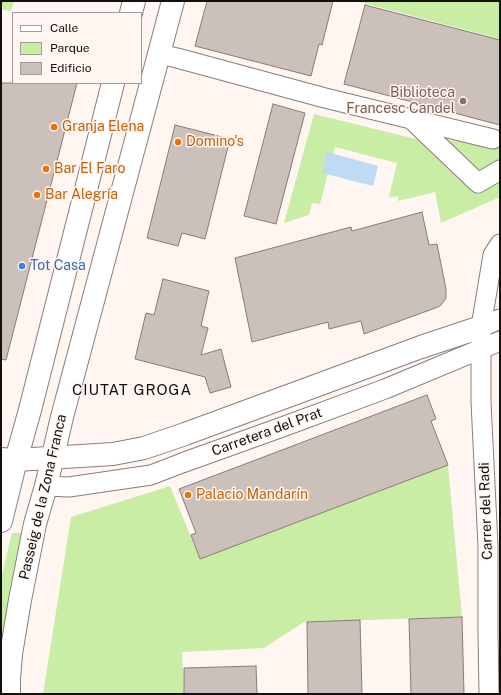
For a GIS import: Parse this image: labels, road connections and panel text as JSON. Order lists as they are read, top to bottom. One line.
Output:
{"streets":{"main road":["Carretera del Prat","Passeig de la Zona Franca"],"street":["Carrer del Radi"]},"crossings":[["Carretera del Prat","Passeig de la Zona Franca"],["Carretera del Prat","Carrer del Radi"]],"districts":["CIUTAT GROGA"],"places":["Biblioteca Francesc Candel","Granja Elena","Domino's","Bar El Faro","Bar Alegría","Tot Casa","Palacio Mandarín"],"legend":["Calle","Parque","Edificio"]}
